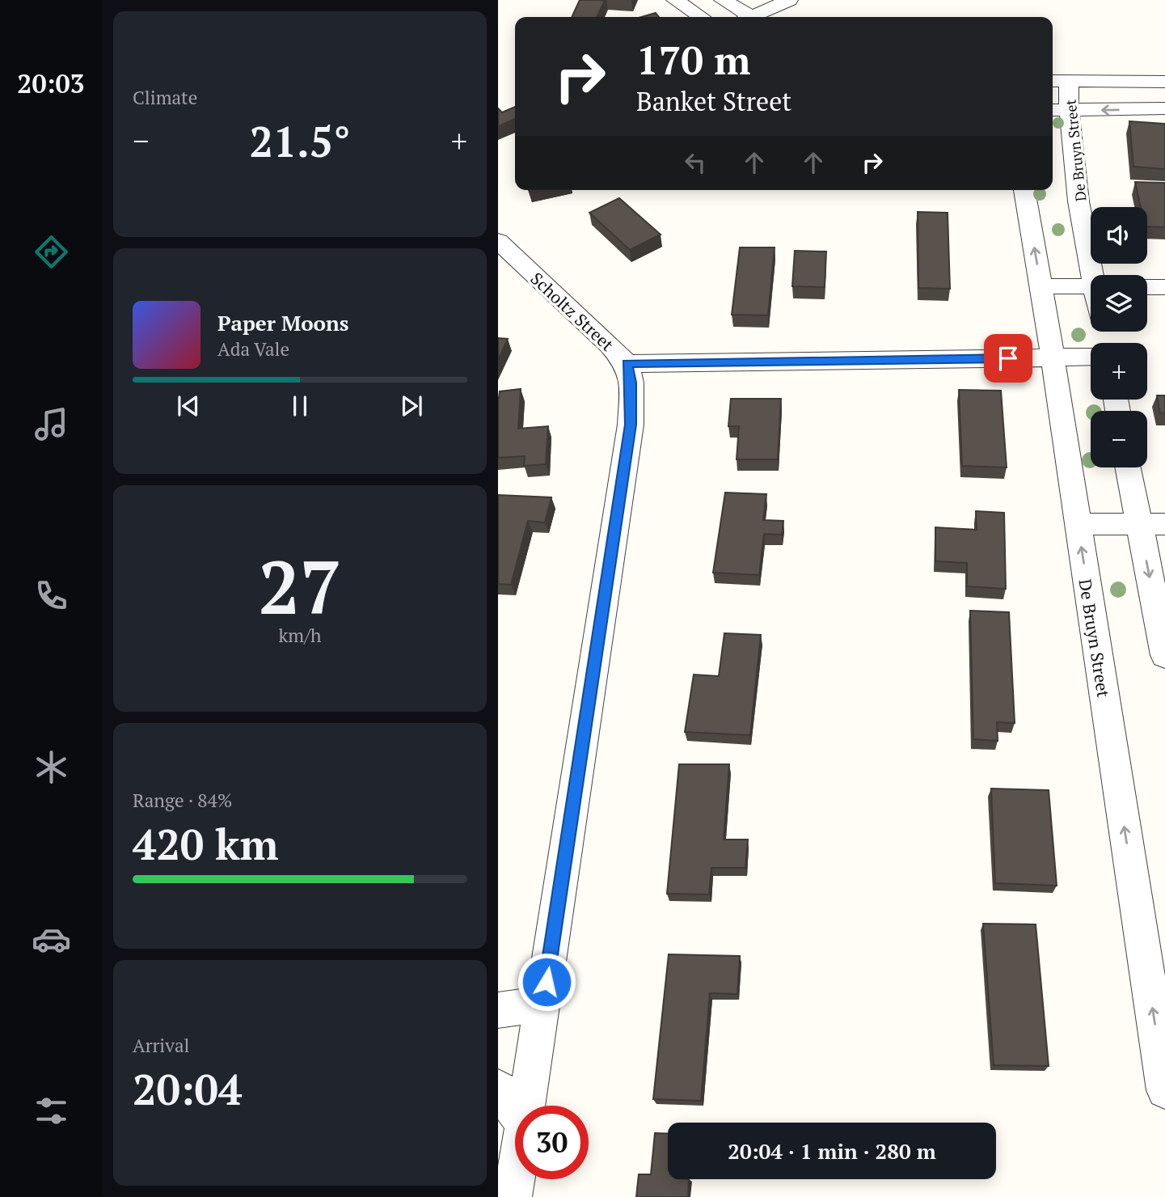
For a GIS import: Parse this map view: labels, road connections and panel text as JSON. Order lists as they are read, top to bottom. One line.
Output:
{"streets":{"street":["De Bruyn Street","Scholtz Street"]},"page":{"tabs":"20:03","tile":["Climate",["27","km/h"],["Range · 84%","420 km"],["Arrival","20:04"]],"turn":["170 m","Banket Street"],"heat":["−","21.5°","+"],"map_buttons":["+","−"],"song":["Paper Moons","Ada Vale"],"limit":"30","trip":"20:04 · 1 min · 280 m"}}
